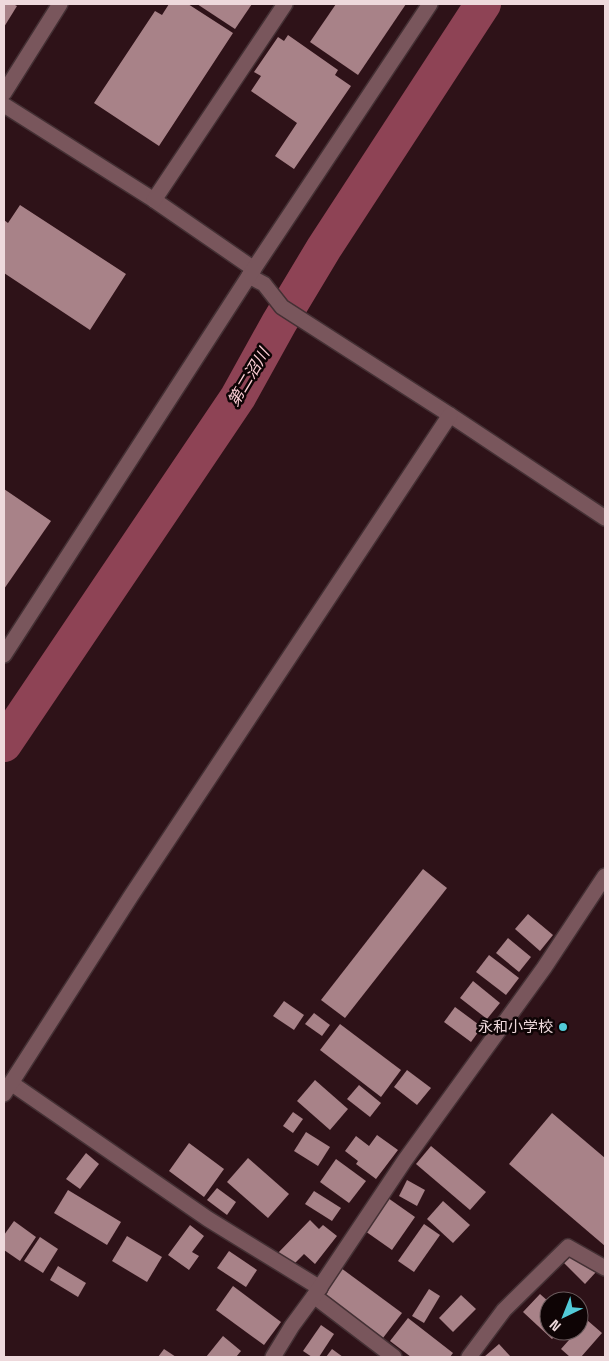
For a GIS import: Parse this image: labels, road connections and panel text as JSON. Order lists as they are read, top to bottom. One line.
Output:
{"water":["第二沼川"],"places":["永和小学校"],"north":"bottom left"}
